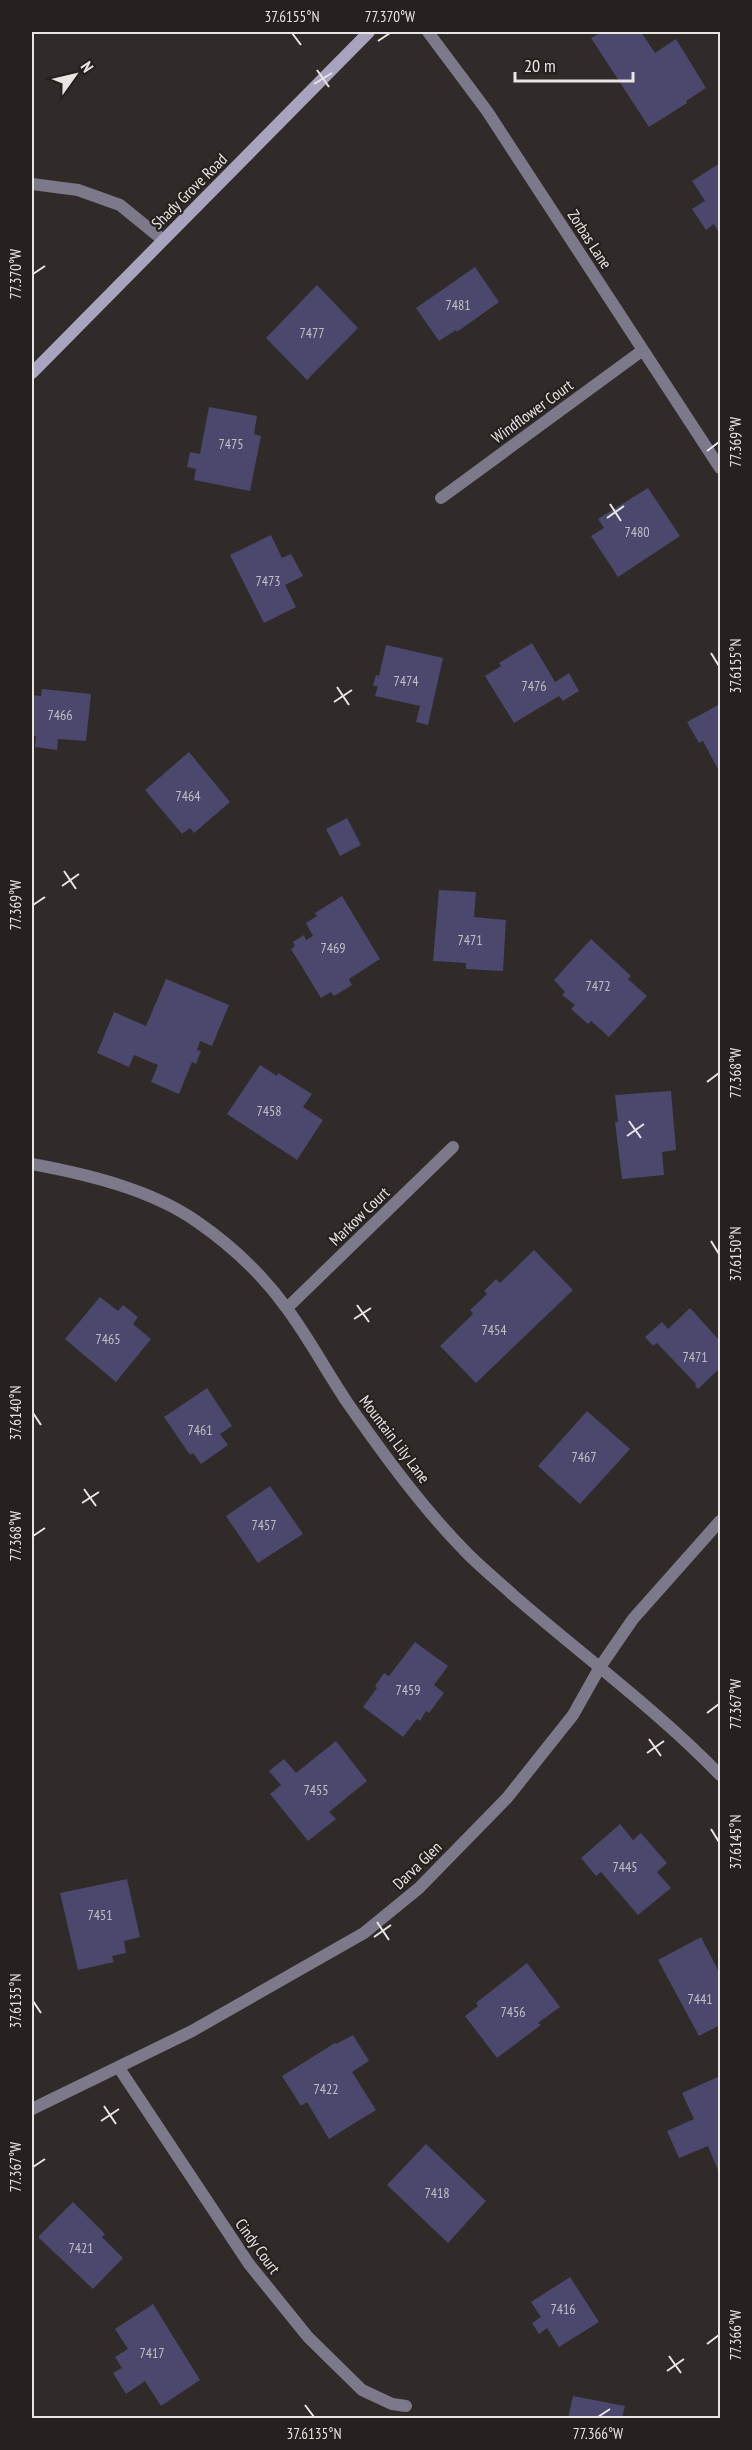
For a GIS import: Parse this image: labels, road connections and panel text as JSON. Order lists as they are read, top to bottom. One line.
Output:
{"streets":{"main road":["Shady Grove Road"],"street":["Zorbas Lane","Windflower Court","Markow Court","Mountain Lily Lane","Darva Glen","Cindy Court"]},"crossings":[["Zorbas Lane","Windflower Court"],["Markow Court","Mountain Lily Lane"],["Mountain Lily Lane","Darva Glen"],["Darva Glen","Cindy Court"]],"house_numbers":["7481","7477","7475","7480","7473","7474","7476","7466","7464","7471","7469","7472","7458","7454","7465","7471","7461","7467","7457","7459","7455","7445","7451","7441","7456","7422","7418","7421","7416","7417"],"scale_bar":"20 m","north":"top right","coordinates":["37.6155°N","77.370°W","77.369°W","77.368°W","37.6150°N","37.6140°N","77.367°W","37.6145°N","37.6135°N","77.366°W"]}
